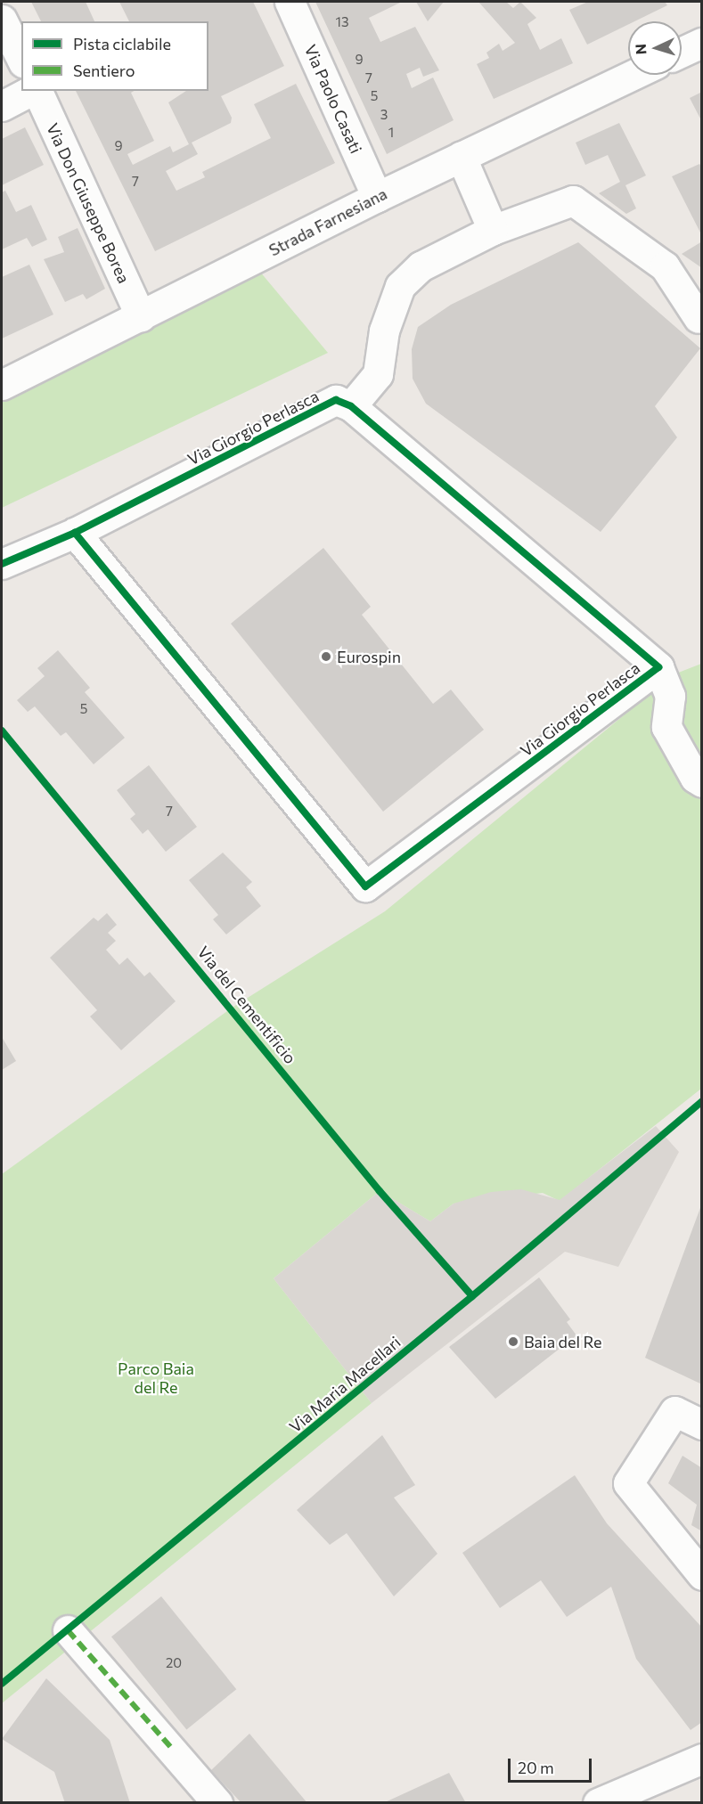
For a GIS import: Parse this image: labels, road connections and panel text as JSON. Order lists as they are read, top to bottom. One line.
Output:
{"streets":{"street":["Via Paolo Casati","Via Don Giuseppe Borea","Strada Farnesiana","Via Giorgio Perlasca"],"cycle path":["Via del Cementificio","Via Maria Macellari"]},"crossings":[["Via Paolo Casati","Strada Farnesiana"],["Via Don Giuseppe Borea","Strada Farnesiana"]],"parks":["Parco Baia del Re"],"places":["Eurospin","Baia del Re"],"house_numbers":["13","9","7","5","3","1","9","7","5","7","20"],"legend":["Pista ciclabile","Sentiero"],"scale_bar":"20 m","north":"left"}
